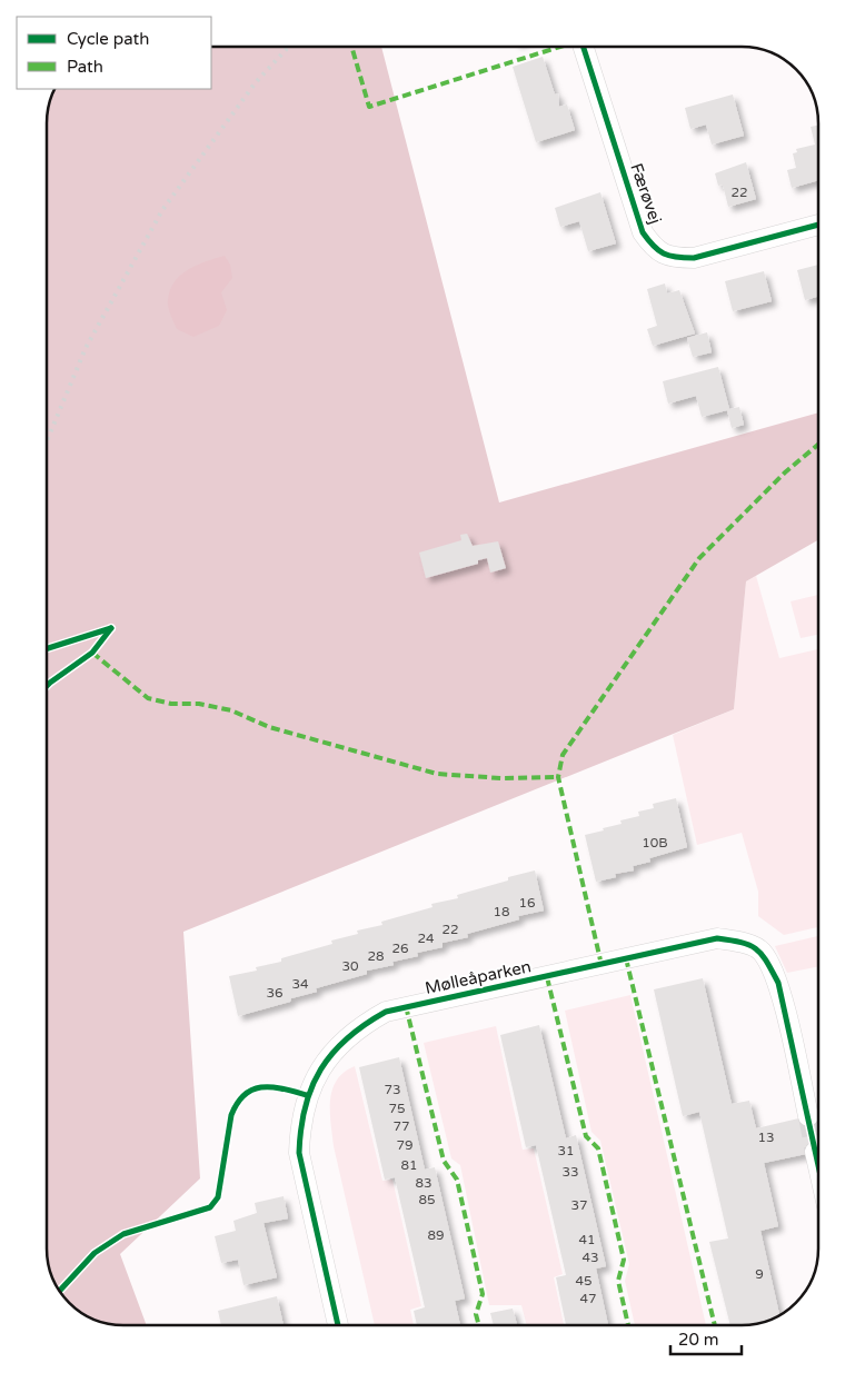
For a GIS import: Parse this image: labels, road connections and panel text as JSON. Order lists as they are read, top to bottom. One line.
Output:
{"streets":{"street":["Færøvej","Mølleåparken"]},"house_numbers":["22","10B","16","18","22","24","26","28","30","34","36","73","75","77","13","79","31","81","33","83","85","37","89","41","43","9","45","47"],"legend":["Cycle path","Path"],"scale_bar":"20 m"}
